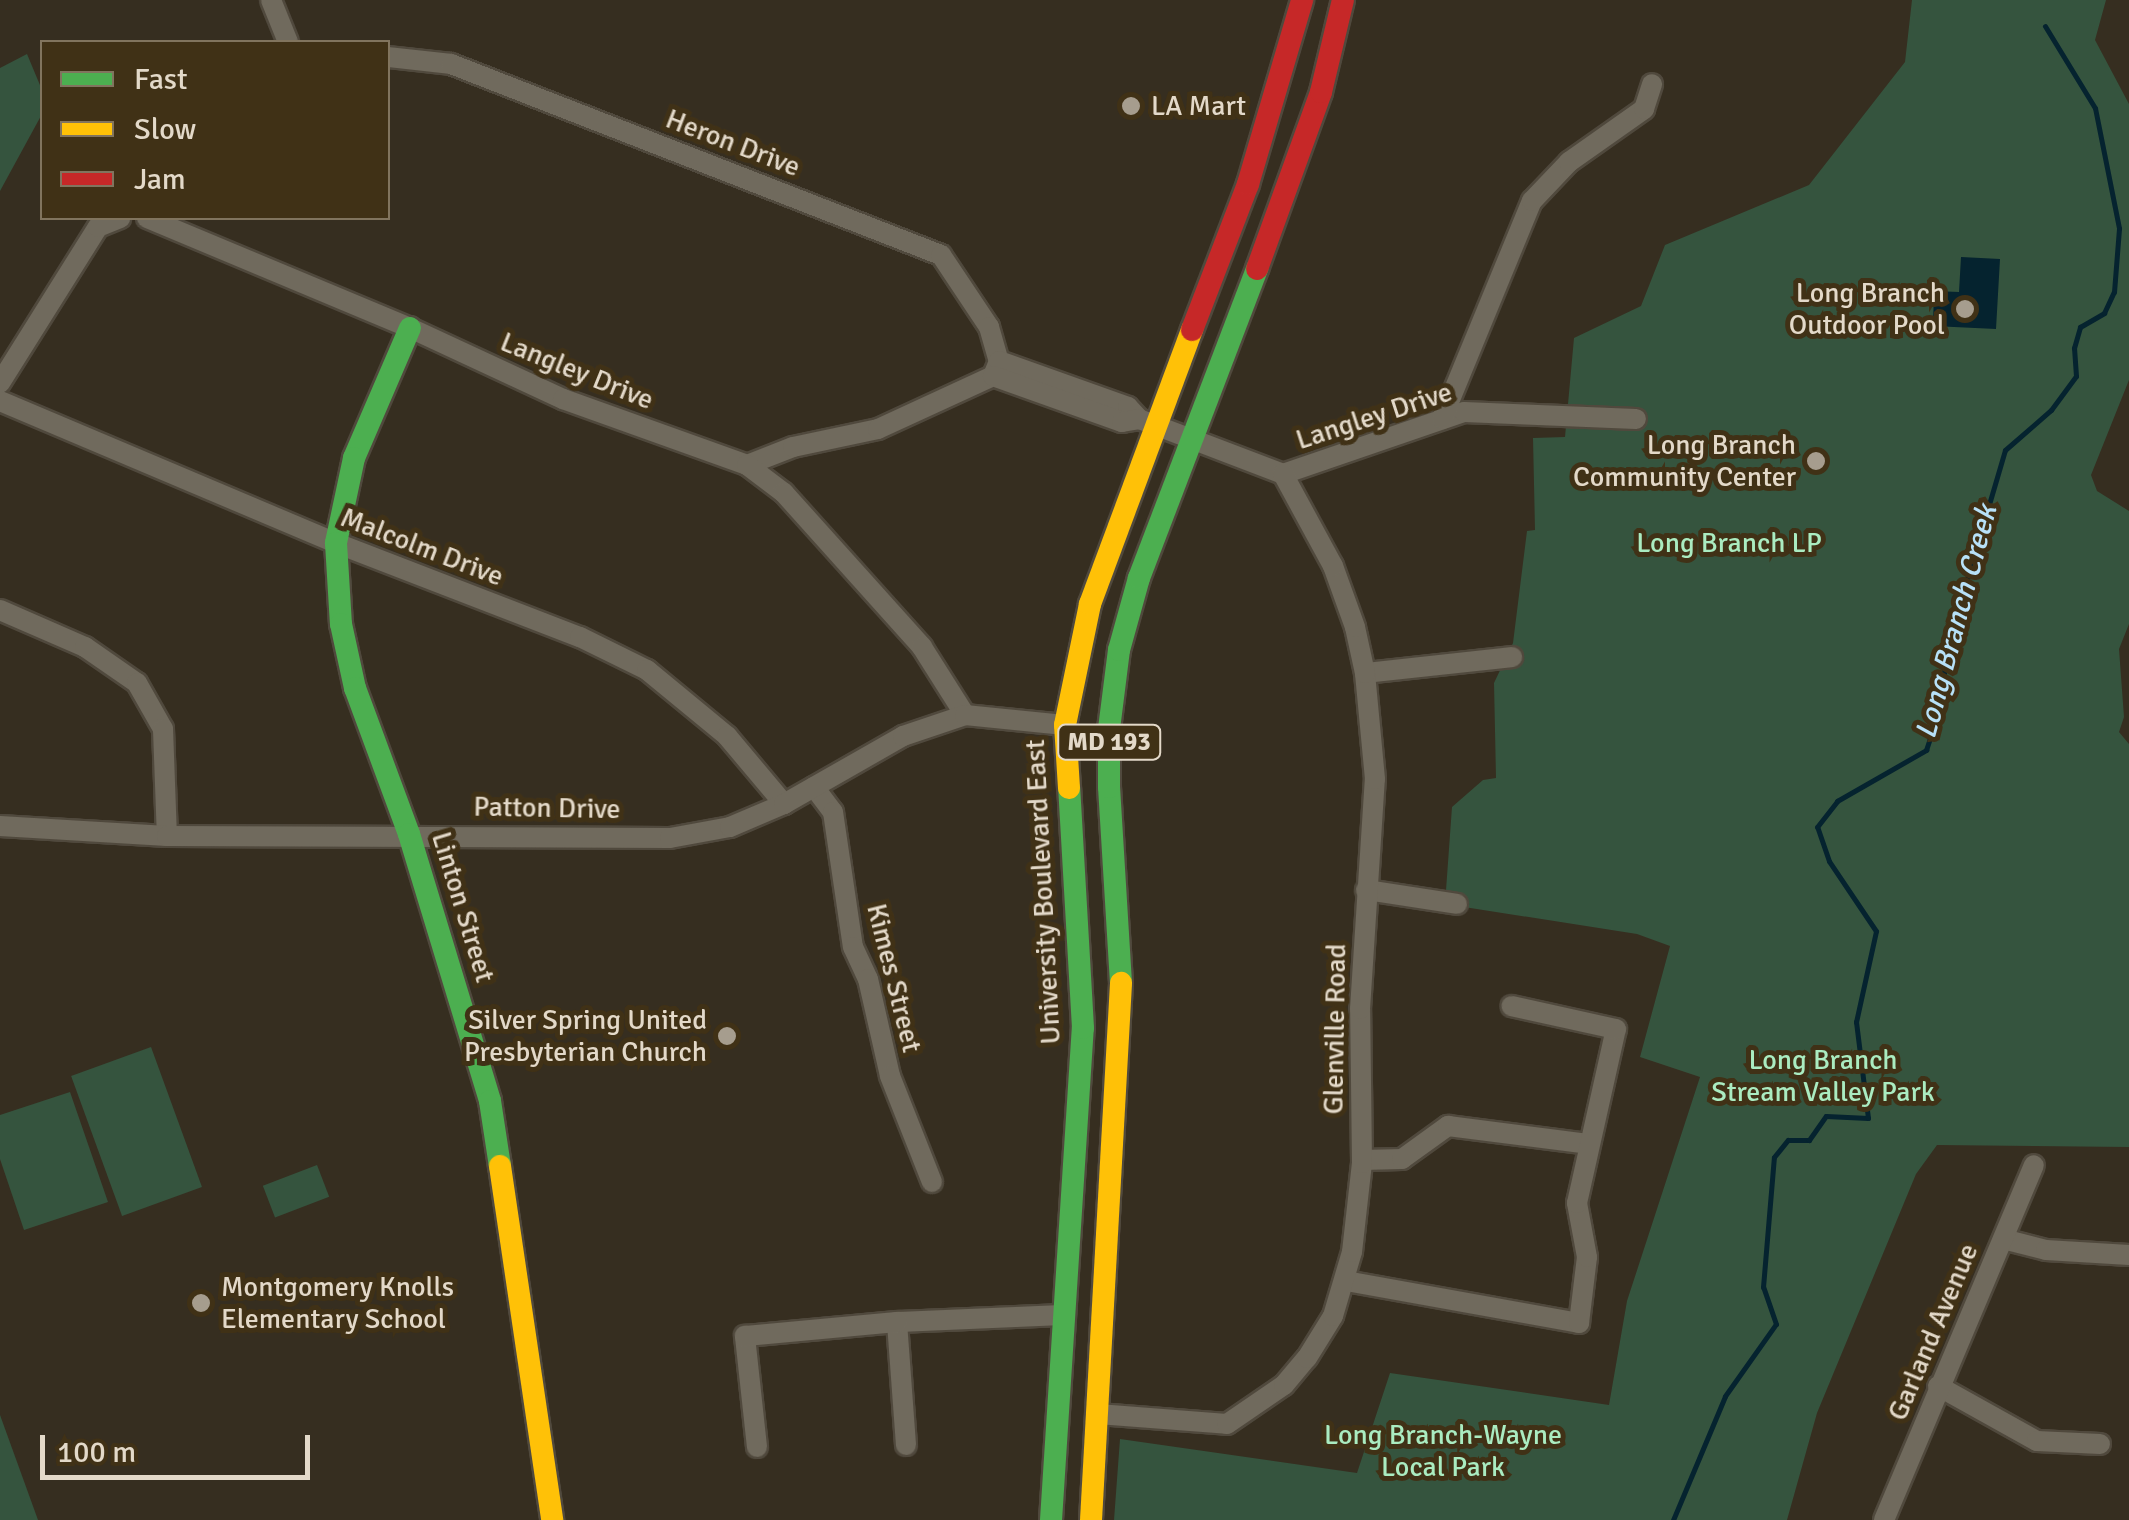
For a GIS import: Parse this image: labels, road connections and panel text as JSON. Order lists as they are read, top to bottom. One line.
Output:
{"streets":{"main road":["MD 193","University Boulevard East","Linton Street"],"street":["Heron Drive","Langley Drive","Malcolm Drive","Patton Drive","Kimes Street","Glenville Road","Garland Avenue"]},"crossings":[["Heron Drive","Langley Drive"],["Langley Drive","MD 193"],["Langley Drive","University Boulevard East"],["Langley Drive","Linton Street"],["Langley Drive","Glenville Road"],["Malcolm Drive","Patton Drive"],["Malcolm Drive","Linton Street"],["MD 193","Glenville Road"],["Patton Drive","University Boulevard East"],["Patton Drive","Linton Street"],["Patton Drive","Kimes Street"]],"water":["Long Branch Creek"],"parks":["Long Branch LP","Long Branch Stream Valley Park","Long Branch-Wayne Local Park"],"places":["LA Mart","Long Branch Outdoor Pool","Long Branch Community Center","Silver Spring United Presbyterian Church","Montgomery Knolls Elementary School"],"legend":["Fast","Slow","Jam"],"scale_bar":"100 m"}
